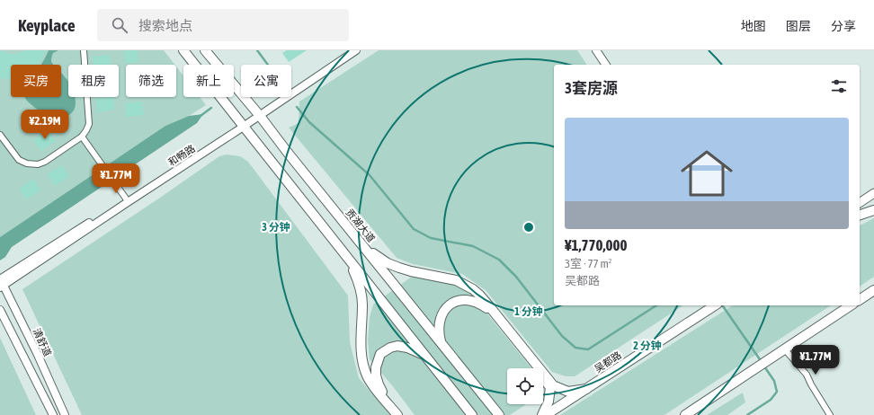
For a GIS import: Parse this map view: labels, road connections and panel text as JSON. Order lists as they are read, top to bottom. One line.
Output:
{"streets":{"main road":["贡湖大道","吴都路"],"street":["和畅路","清舒道"]},"crossings":[["和畅路","贡湖大道"],["和畅路","清舒道"]],"page":{"header":"Keyplace","search":"搜索地点","nav":["地图","图层","分享"],"chip":["买房","租房","筛选","新上","公寓"],"heading":"3套房源","list":[{"name":"¥1,770,000","note":"3室 · 77 m² · 吴都路"}],"price":["¥2.19M","¥1.77M","¥1.77M"]},"rings":["3 分钟","1 分钟","2 分钟"]}
